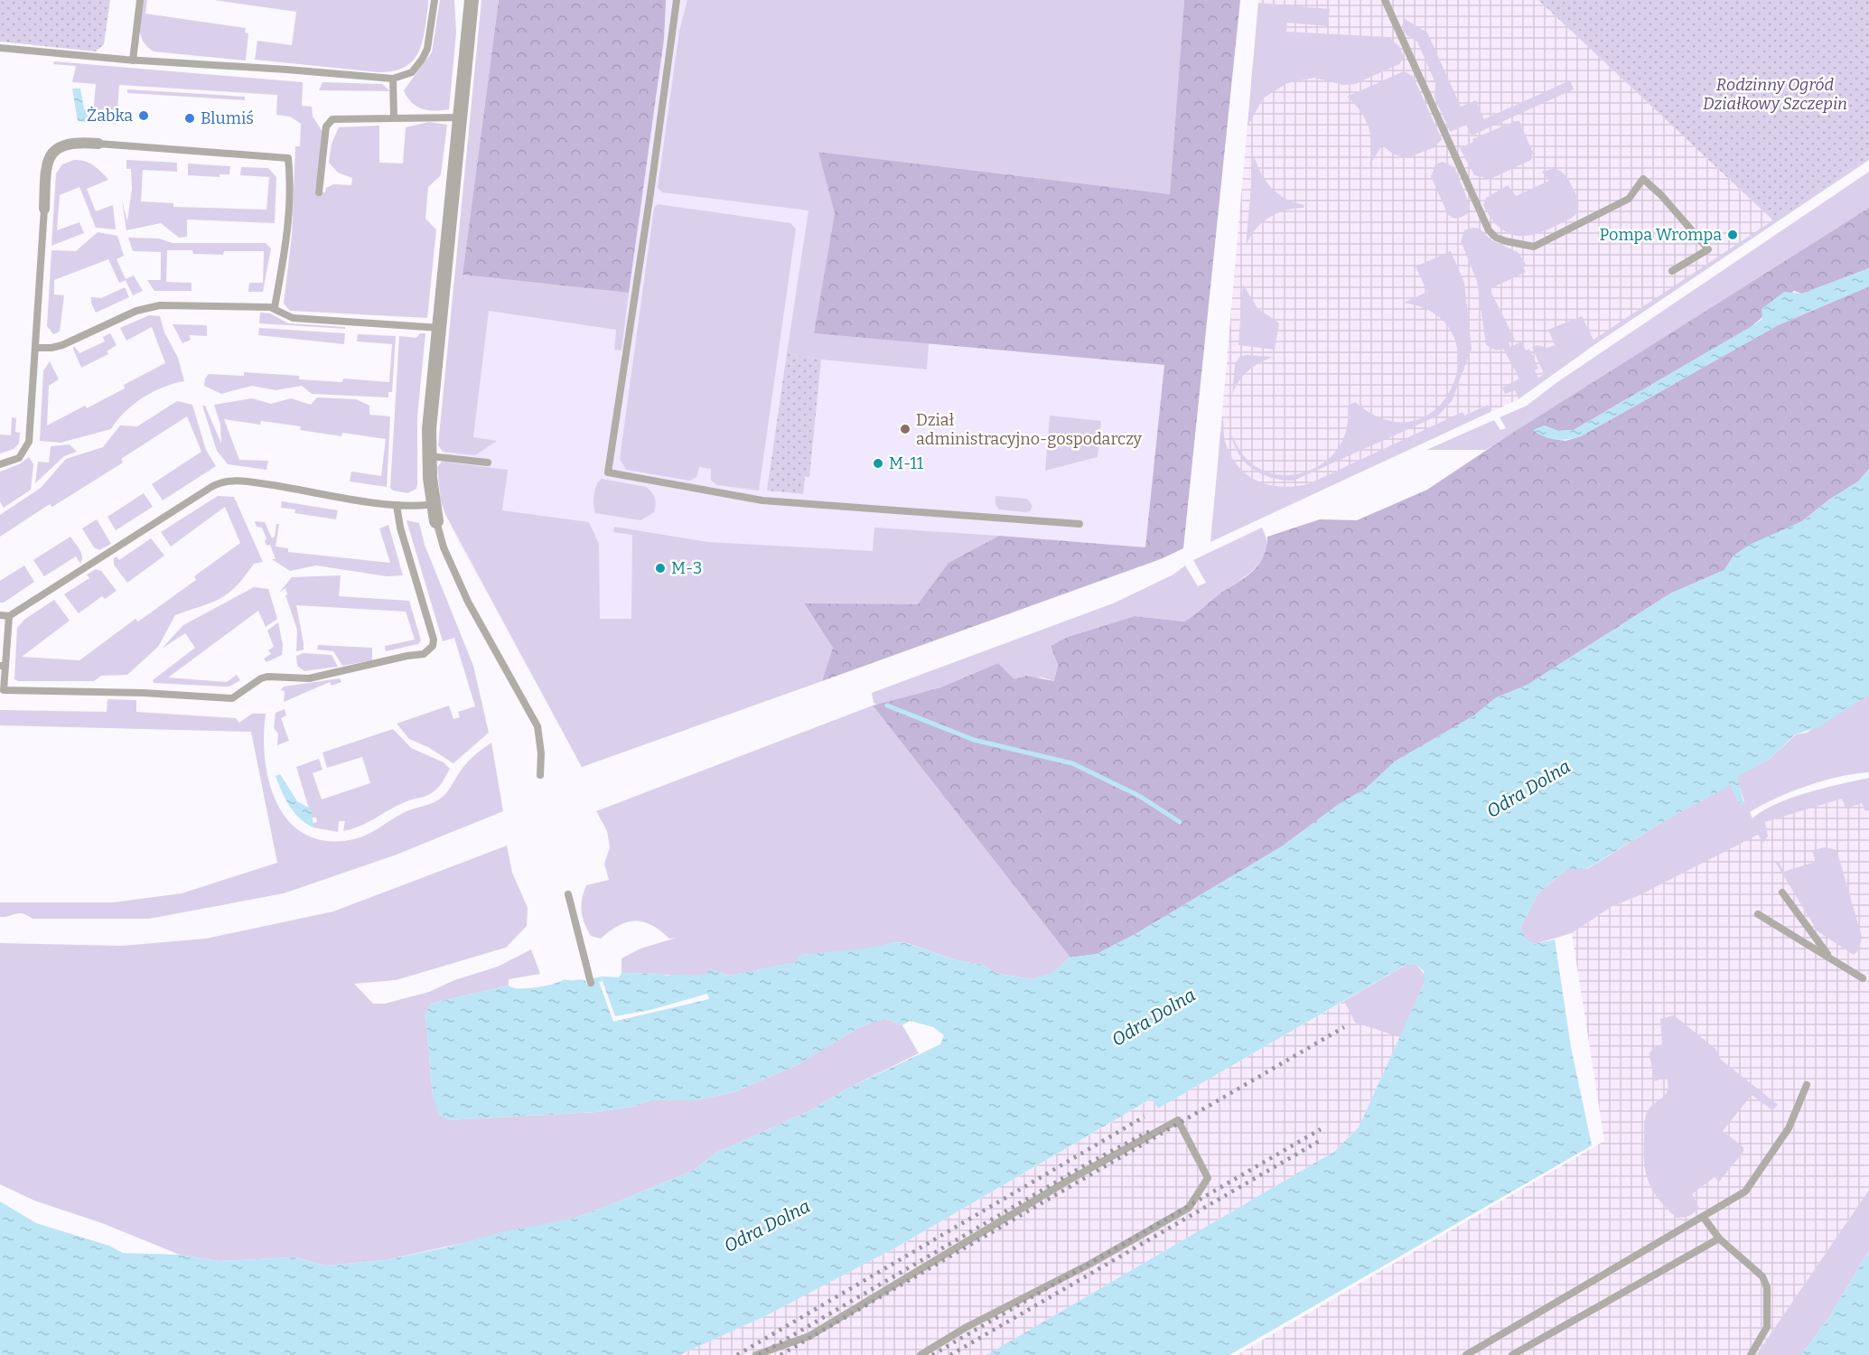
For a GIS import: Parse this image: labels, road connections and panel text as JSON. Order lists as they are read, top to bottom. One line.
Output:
{"water":["Odra Dolna"],"parks":["Rodzinny Ogród Działkowy Szczepin"],"places":["Żabka","Blumiś","Pompa Wrompa","Dział administracyjno-gospodarczy","M-11","M-3"]}
